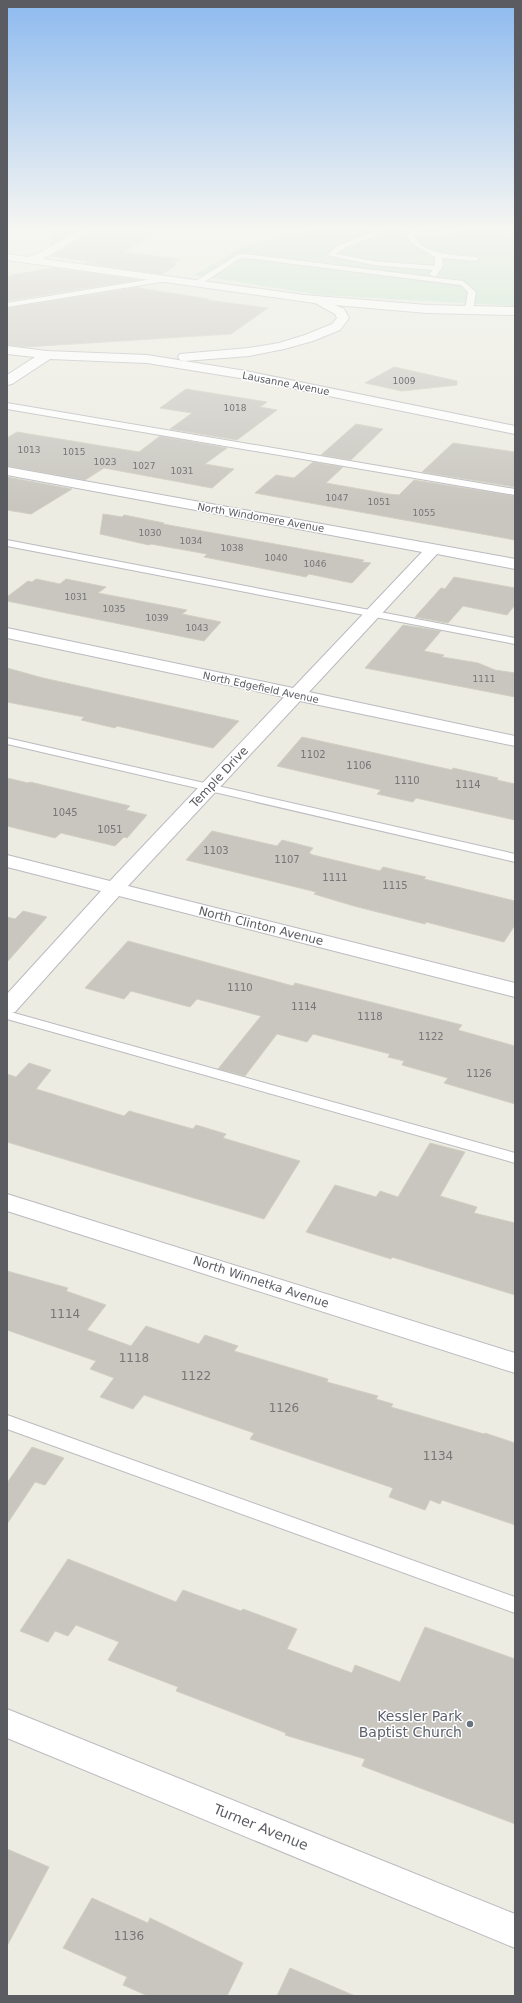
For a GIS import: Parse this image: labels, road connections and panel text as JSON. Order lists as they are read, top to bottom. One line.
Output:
{"streets":{"street":["Lausanne Avenue","North Windomere Avenue","North Edgefield Avenue","Temple Drive","North Clinton Avenue","North Winnetka Avenue","Turner Avenue"]},"crossings":[["North Windomere Avenue","Temple Drive"],["North Edgefield Avenue","Temple Drive"],["Temple Drive","North Clinton Avenue"]],"places":["Kessler Park Baptist Church"],"house_numbers":["1009","1018","1013","1015","1023","1027","1031","1047","1051","1055","1030","1034","1038","1040","1046","1031","1035","1039","1043","1111","1102","1106","1110","1114","1045","1051","1103","1107","1111","1115","1110","1114","1118","1122","1126","1114","1118","1122","1126","1134","1136"]}
